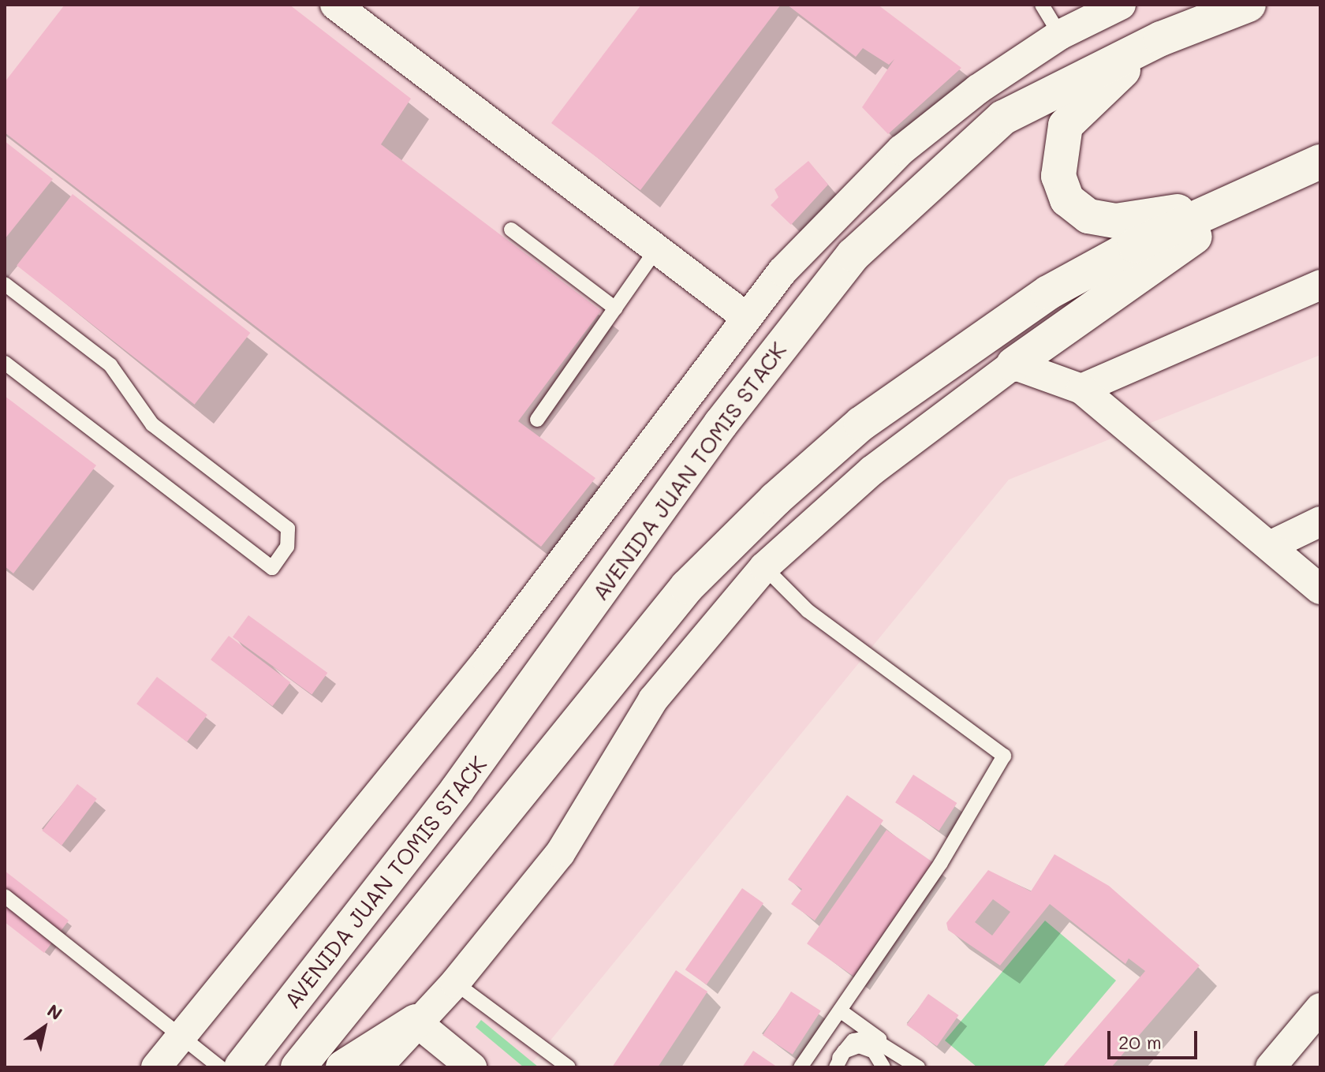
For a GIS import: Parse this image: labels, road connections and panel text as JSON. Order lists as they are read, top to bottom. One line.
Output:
{"streets":{"main road":["AVENIDA JUAN TOMIS STACK"]},"scale_bar":"20 m","north":"top right"}
